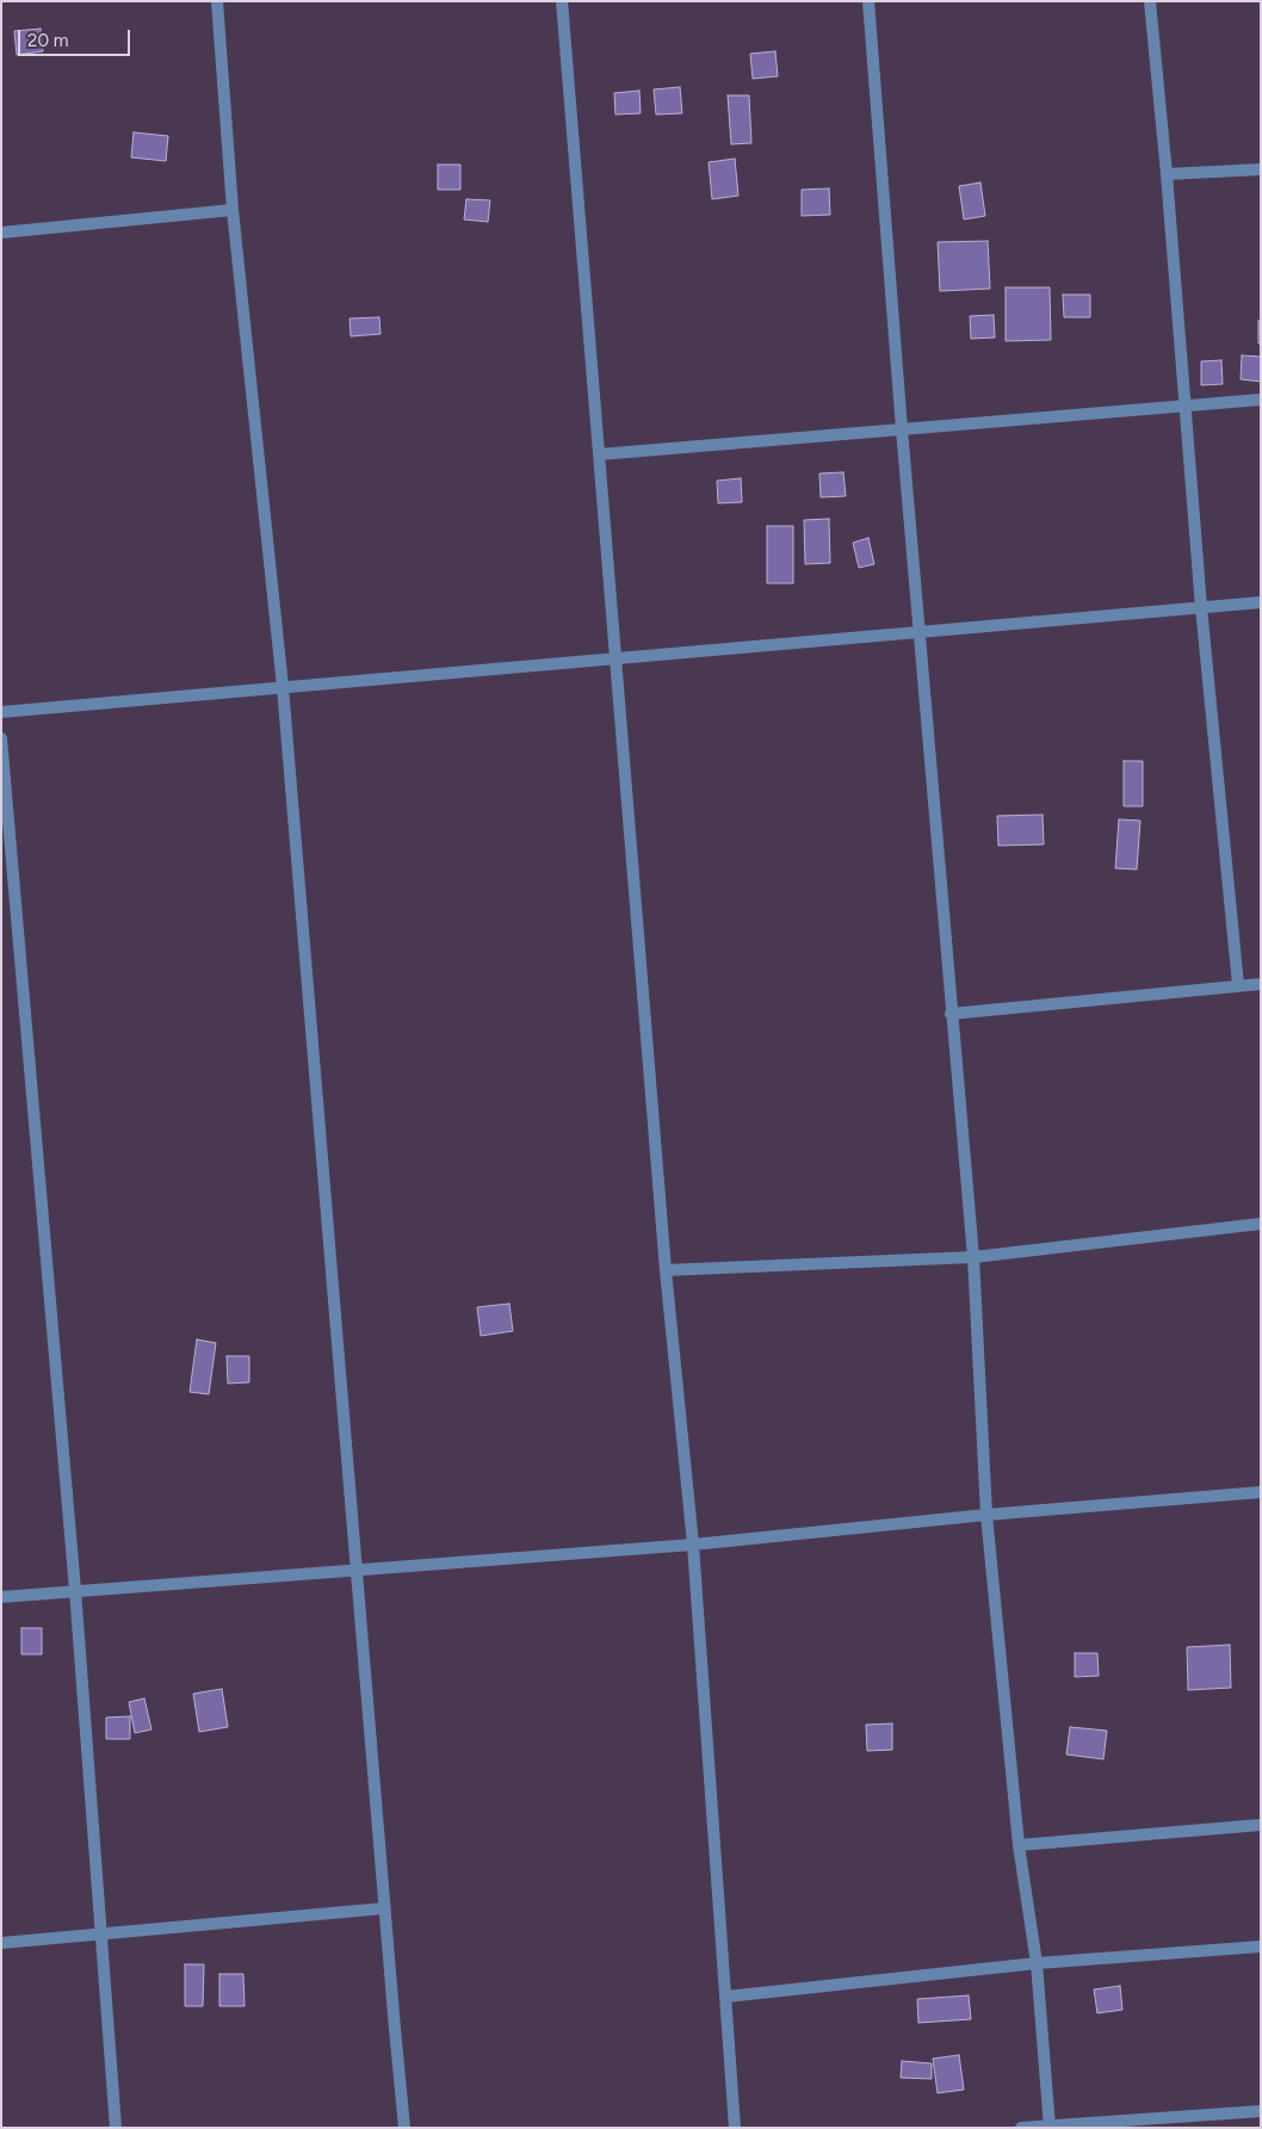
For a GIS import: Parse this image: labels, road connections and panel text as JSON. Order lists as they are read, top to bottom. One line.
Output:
{"scale_bar":"20 m"}
